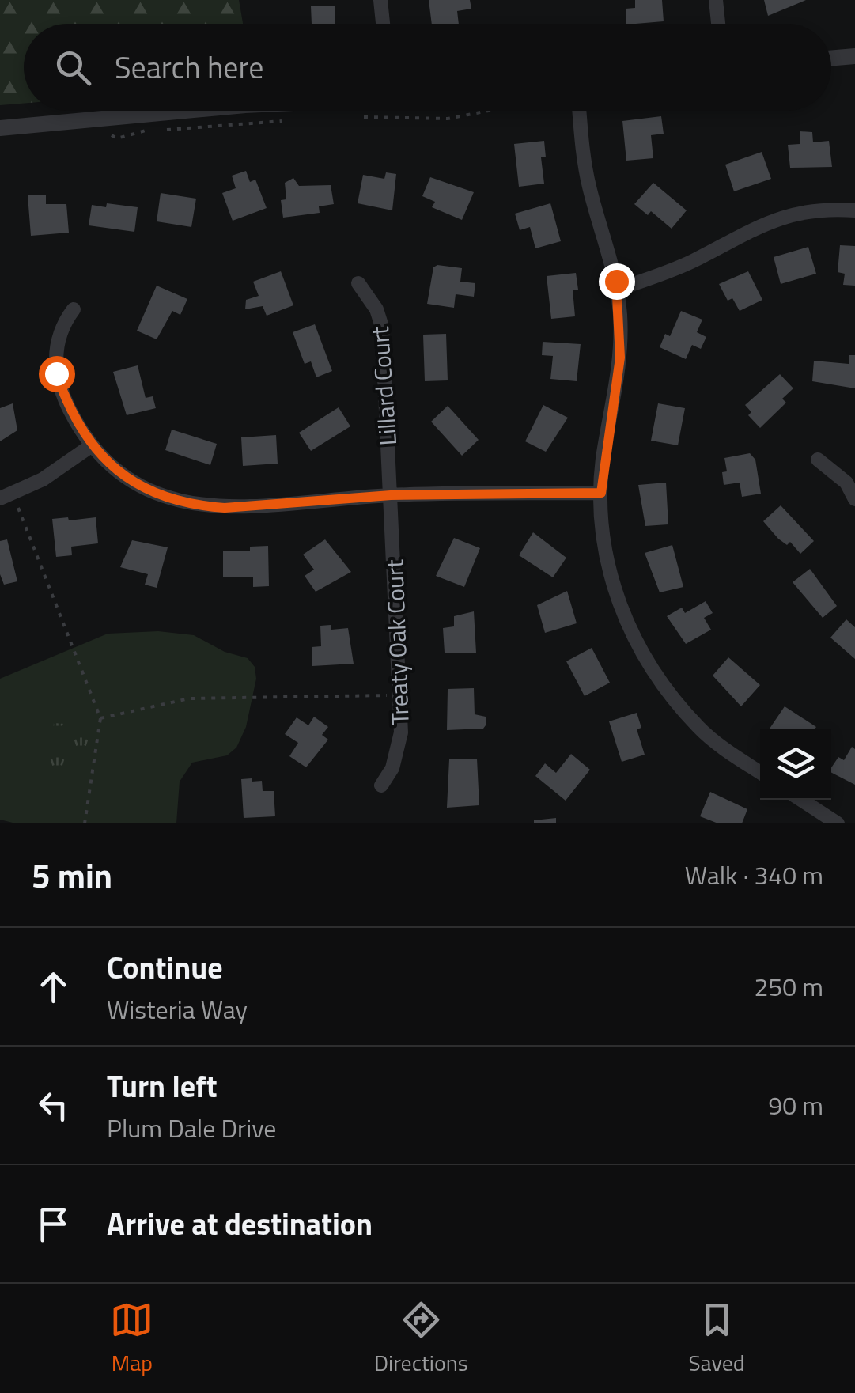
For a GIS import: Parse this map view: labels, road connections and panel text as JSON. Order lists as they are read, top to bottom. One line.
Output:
{"streets":{"street":["Lillard Court","Treaty Oak Court"]},"crossings":[["Lillard Court","Treaty Oak Court"]],"page":{"search":"Search here","heading":["5 min","Walk · 340 m"],"list":[["Continue","Wisteria Way","250 m"],["Turn left","Plum Dale Drive","90 m"],"Arrive at destination"],"nav":["Map","Directions","Saved"]}}
